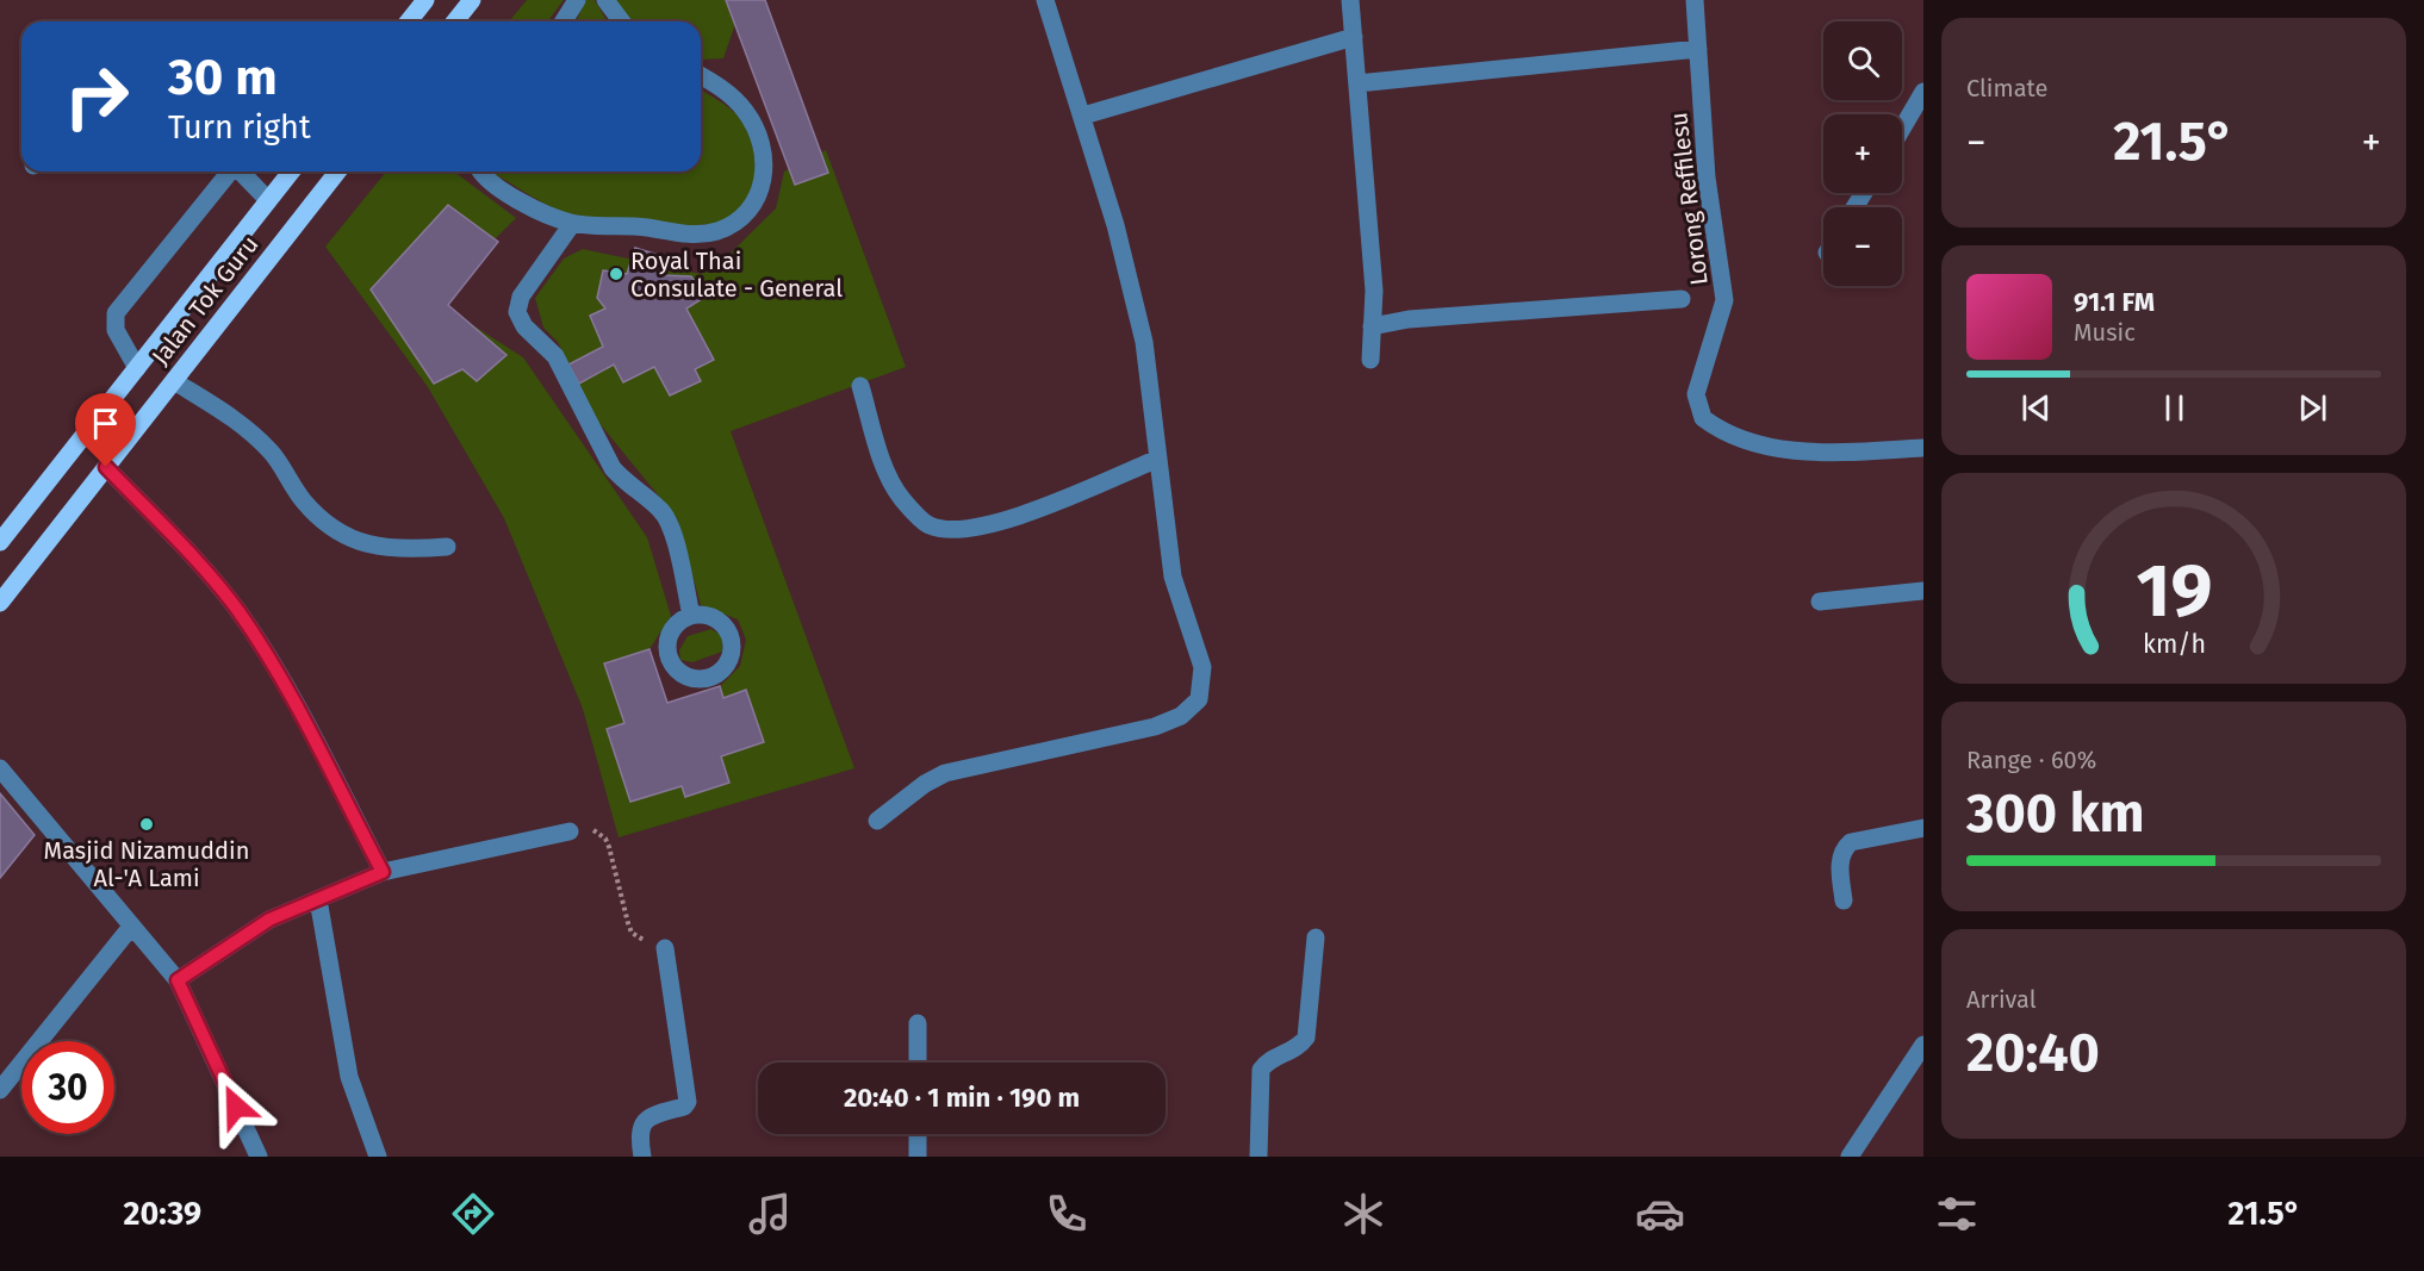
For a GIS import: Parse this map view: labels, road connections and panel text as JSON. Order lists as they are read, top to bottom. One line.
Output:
{"streets":{"main road":["Jalan Tok Guru"],"street":["Lorong Reffilesu"]},"places":["Royal Thai Consulate - General","Masjid Nizamuddin Al-'A Lami"],"page":{"tile":["Climate",["Range · 60%","300 km"],["Arrival","20:40"]],"map_buttons":["+","−"],"turn":["30 m","Turn right"],"heat":["−","21.5°","+"],"song":["91.1 FM","Music"],"limit":"30","trip":"20:40 · 1 min · 190 m","tabs":["20:39","21.5°"],"gauge":["19","km/h"]}}
